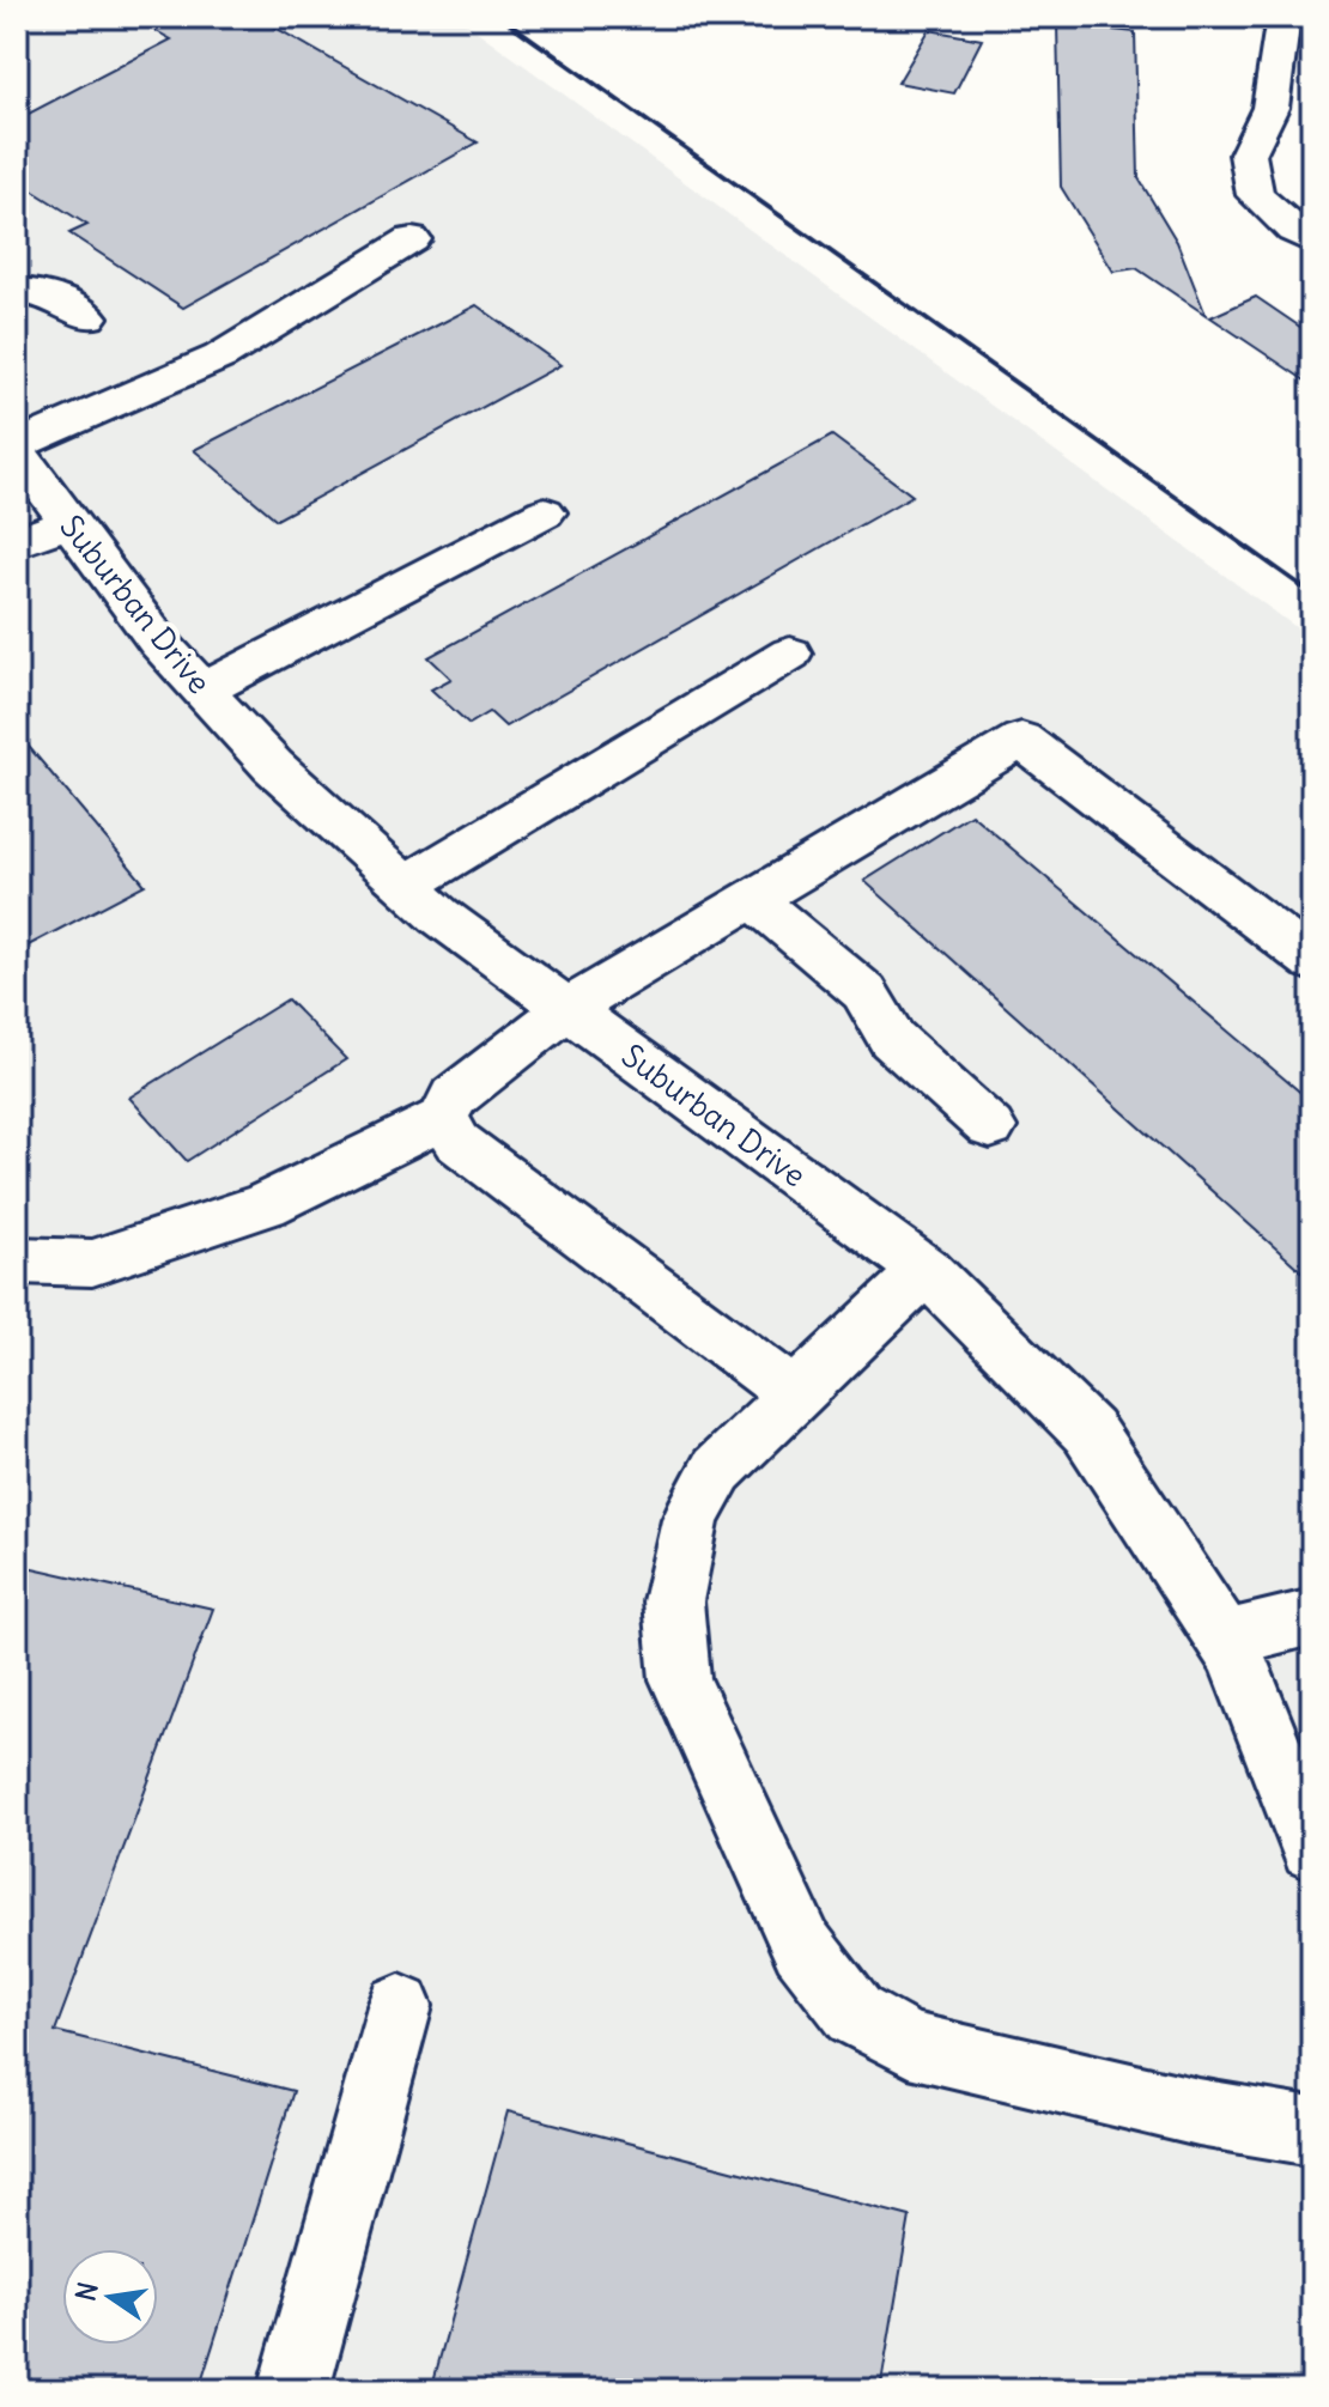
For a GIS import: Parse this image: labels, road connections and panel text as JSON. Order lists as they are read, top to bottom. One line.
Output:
{"streets":{"street":["Suburban Drive"]},"north":"left"}
